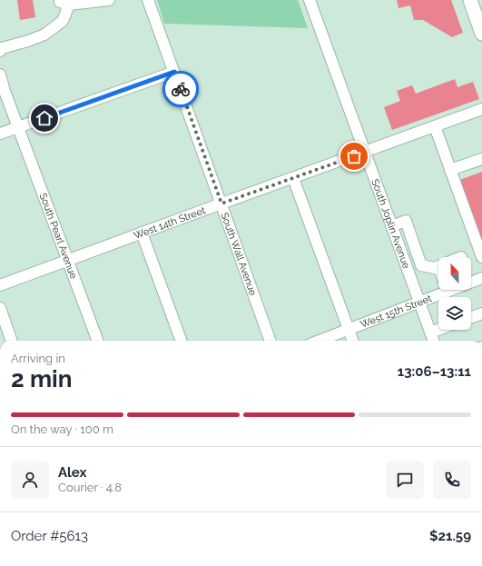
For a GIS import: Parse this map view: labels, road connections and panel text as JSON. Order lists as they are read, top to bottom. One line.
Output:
{"streets":{"street":["West 14th Street","South Joplin Avenue","South Pearl Avenue","South Wall Avenue","West 15th Street"]},"crossings":[["West 14th Street","South Joplin Avenue"],["West 14th Street","South Pearl Avenue"],["West 14th Street","South Wall Avenue"],["South Joplin Avenue","West 15th Street"]],"north":"top","page":{"heading":["2 min","Arriving in","13:06–13:11"],"panel":["Alex","Courier · 4.8","Order #5613","$21.59"],"bar":"On the way · 100 m"}}
